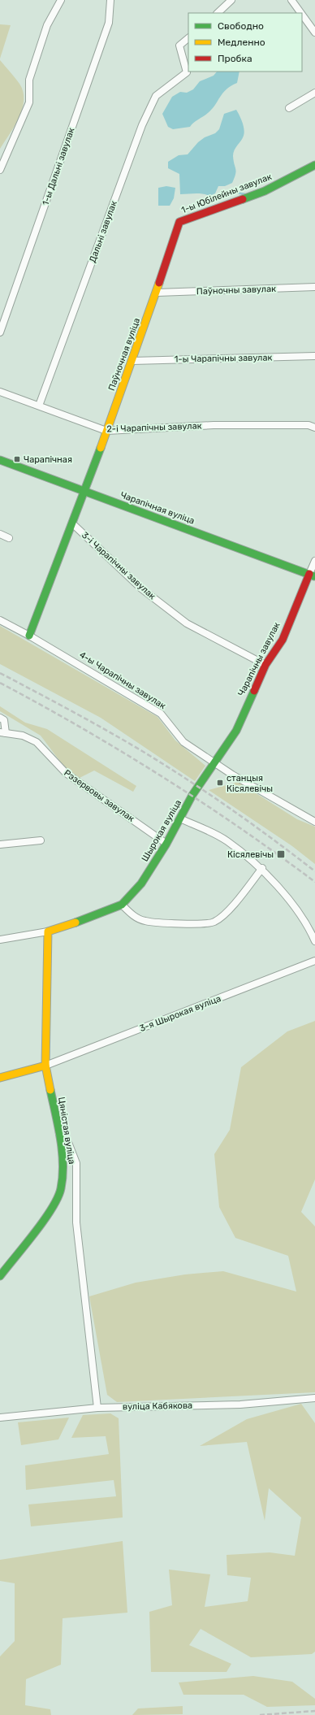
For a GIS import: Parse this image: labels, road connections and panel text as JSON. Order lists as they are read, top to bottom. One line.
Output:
{"streets":{"street":["1-ы Дальні завулак","1-ы Юбілейны завулак","Дальні завулак","Паўночны завулак","Паўночная вуліца","1-ы Чарапічны завулак","2-і Чарапічны завулак","Чарапічная вуліца","3-і Чарапічны завулак","Чарапічны завулак","4-ы Чарапічны завулак","Рэзервовы завулак","Шырокая вуліца","3-я Шырокая вуліца","Цяністая вуліца","вуліца Кабякова"]},"crossings":[["1-ы Юбілейны завулак","Паўночная вуліца"],["Дальні завулак","2-і Чарапічны завулак"],["Паўночны завулак","Паўночная вуліца"],["Паўночная вуліца","1-ы Чарапічны завулак"],["Паўночная вуліца","2-і Чарапічны завулак"],["Паўночная вуліца","Чарапічная вуліца"],["Чарапічная вуліца","Чарапічны завулак"],["3-і Чарапічны завулак","Чарапічны завулак"],["Чарапічны завулак","4-ы Чарапічны завулак"],["Чарапічны завулак","Шырокая вуліца"],["4-ы Чарапічны завулак","Шырокая вуліца"],["Рэзервовы завулак","Шырокая вуліца"],["Шырокая вуліца","Цяністая вуліца"],["3-я Шырокая вуліца","Цяністая вуліца"]],"places":{"transit":["Чарапічная","станцыя Кісялевічы","Кісялевічы"]},"legend":["Свободно","Медленно","Пробка"]}
